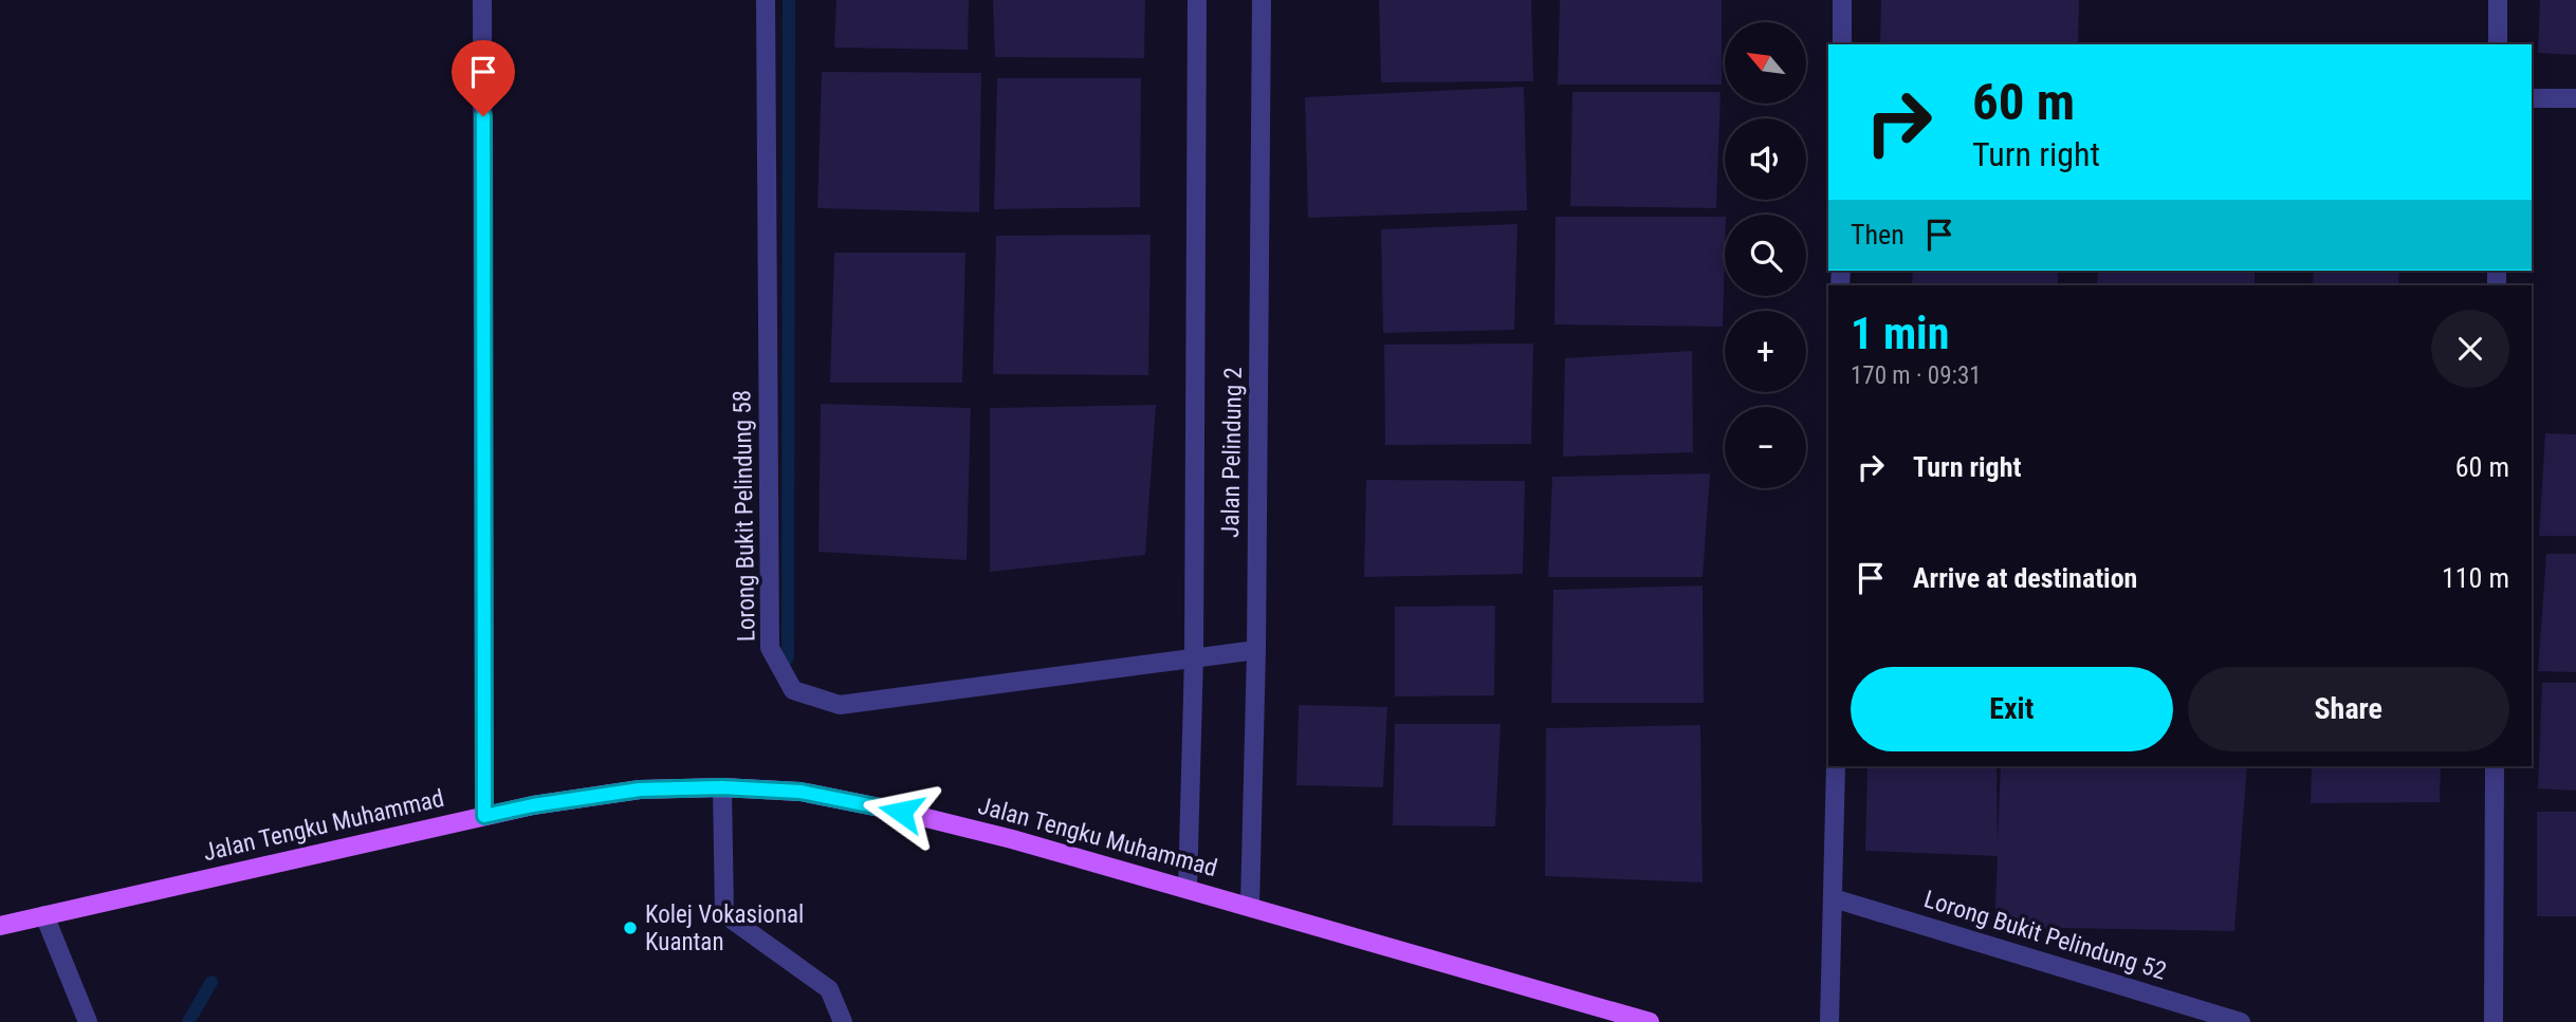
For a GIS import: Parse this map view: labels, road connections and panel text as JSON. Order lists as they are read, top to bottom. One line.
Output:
{"streets":{"main road":["Jalan Tengku Muhammad"],"street":["Jalan Pelindung 2","Lorong Bukit Pelindung 58","Lorong Bukit Pelindung 52"]},"crossings":[["Jalan Pelindung 2","Lorong Bukit Pelindung 58"],["Jalan Pelindung 2","Jalan Tengku Muhammad"]],"places":["Kolej Vokasional Kuantan"],"north":"top left","page":{"map_buttons":["+","−"],"turn":["60 m","Turn right"],"then":"Then","heading":["1 min","170 m · 09:31"],"list":[{"name":"Turn right","value":"60 m"},{"name":"Arrive at destination","value":"110 m"}],"buttons":["Exit","Share"]}}
